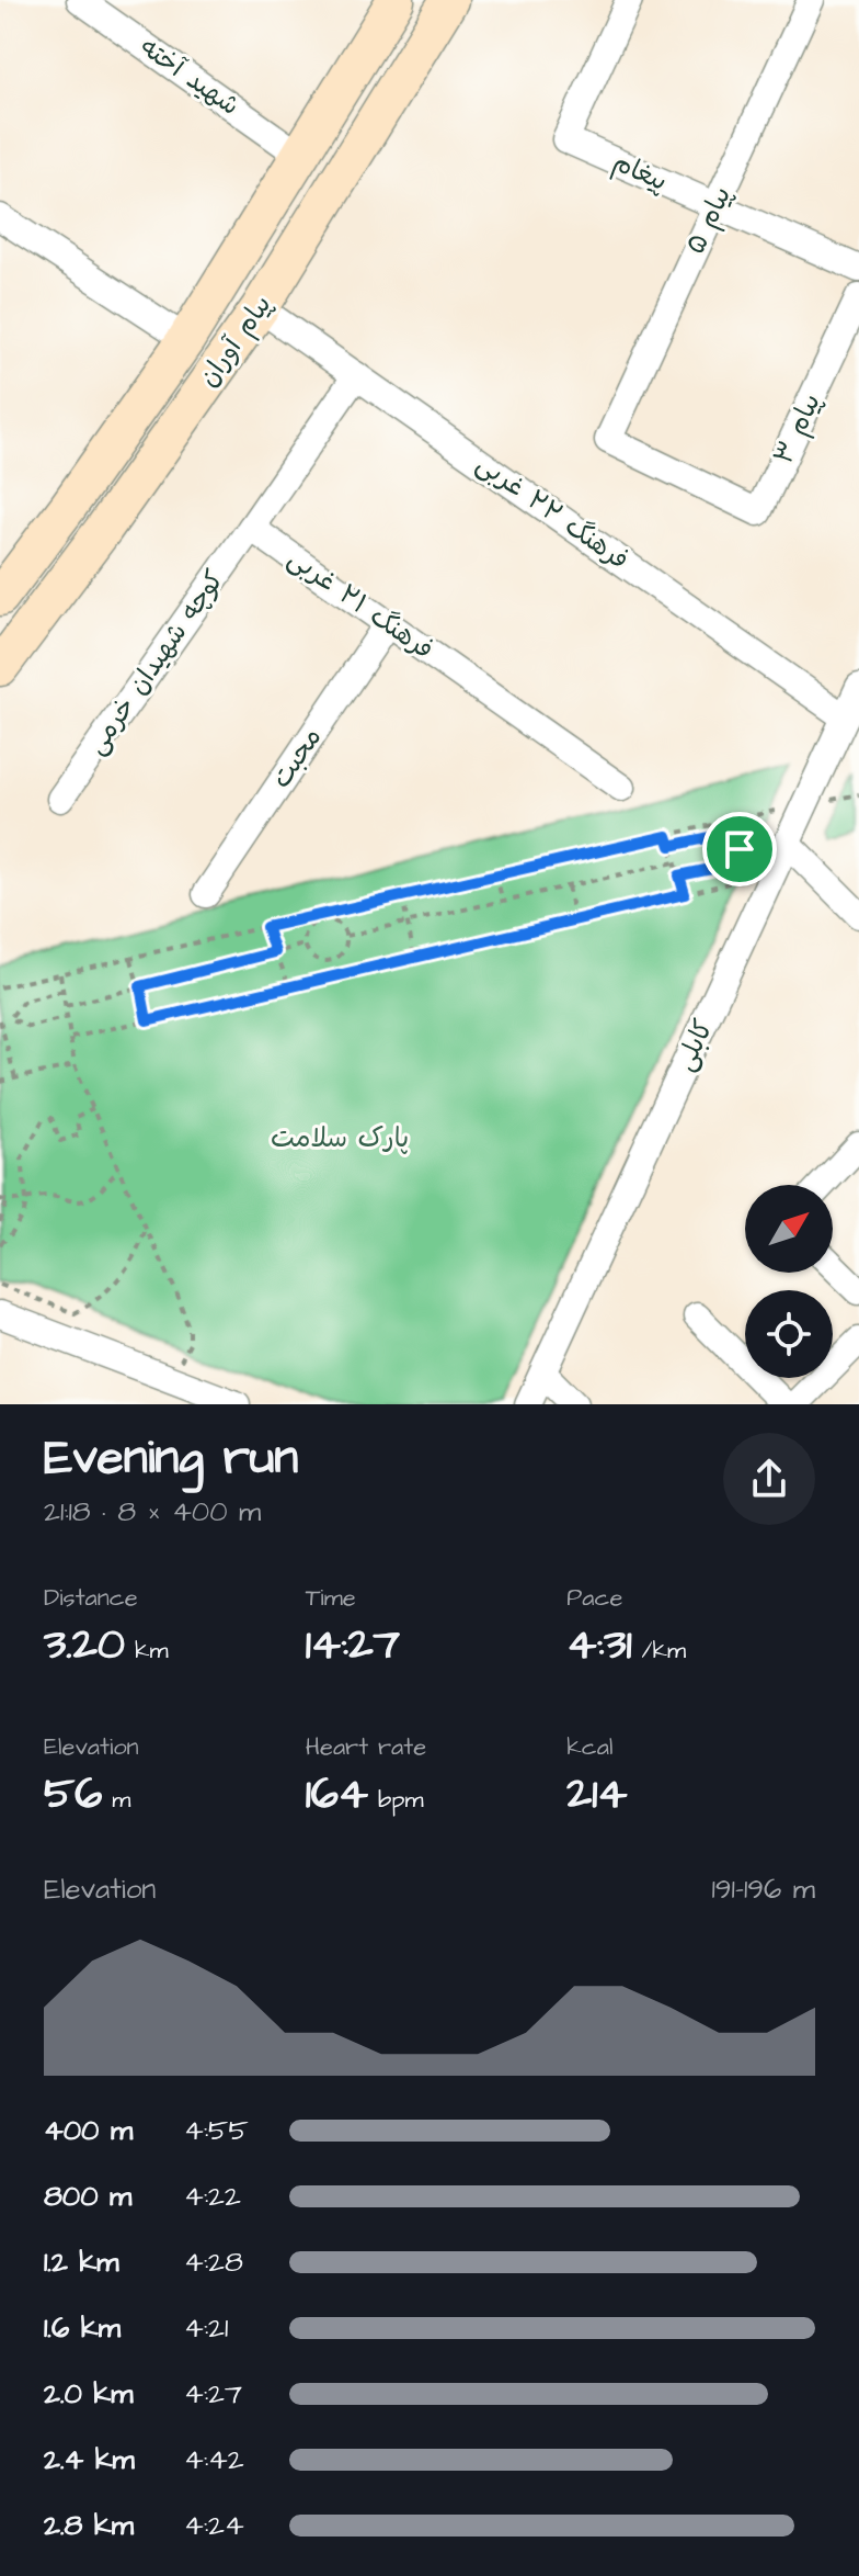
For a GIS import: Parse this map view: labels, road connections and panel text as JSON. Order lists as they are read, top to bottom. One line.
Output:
{"streets":{"main road":["پیام آوران"],"street":["شهید آخته","پیغام","پیام ۵","پیام ۳","فرهنگ ۲۲ غربی","فرهنگ ۲۱ غربی","کوچه شهیدان خرمی","محبت","کابلی"]},"crossings":[["شهید آخته","پیام آوران"],["پیغام","پیام ۵"],["پیام ۵","پیام ۳"],["پیام آوران","فرهنگ ۲۲ غربی"],["فرهنگ ۲۲ غربی","کابلی"],["فرهنگ ۲۱ غربی","کوچه شهیدان خرمی"],["فرهنگ ۲۱ غربی","محبت"]],"parks":["پارک سلامت"],"north":"top right","page":{"heading":["Evening run","21:18 · 8 × 400 m"],"stats":[["Distance","3.20 km"],["Time","14:27"],["Pace","4:31 /km"],["Elevation","56 m"],["Heart rate","164 bpm"],["kcal","214"]],"chart":["Elevation","191–196 m"],"list":[{"name":"400 m","note":"4:55"},{"name":"800 m","note":"4:22"},{"name":"1.2 km","note":"4:28"},{"name":"1.6 km","note":"4:21"},{"name":"2.0 km","note":"4:27"},{"name":"2.4 km","note":"4:42"},{"name":"2.8 km","note":"4:24"}]}}
